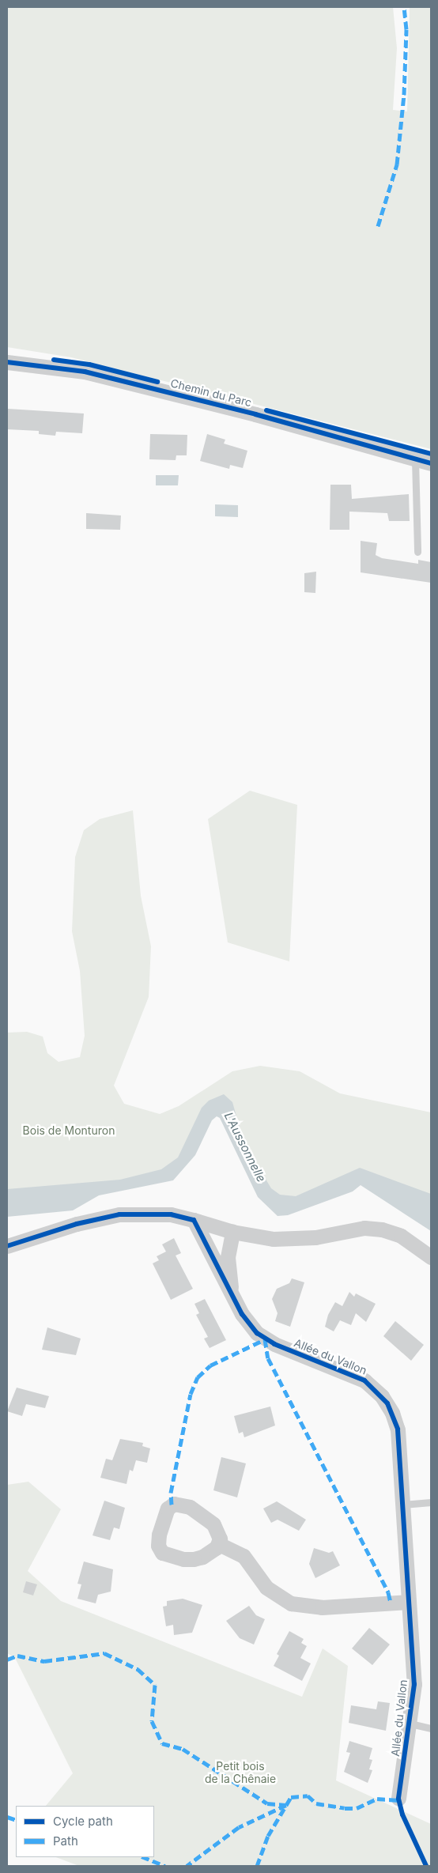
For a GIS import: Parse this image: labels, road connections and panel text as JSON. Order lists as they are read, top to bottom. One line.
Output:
{"streets":{"street":["Chemin du Parc","Allée du Vallon"]},"water":["L'Aussonnelle"],"parks":["Bois de Monturon","Petit bois de la Chênaie"],"legend":["Cycle path","Path"]}
